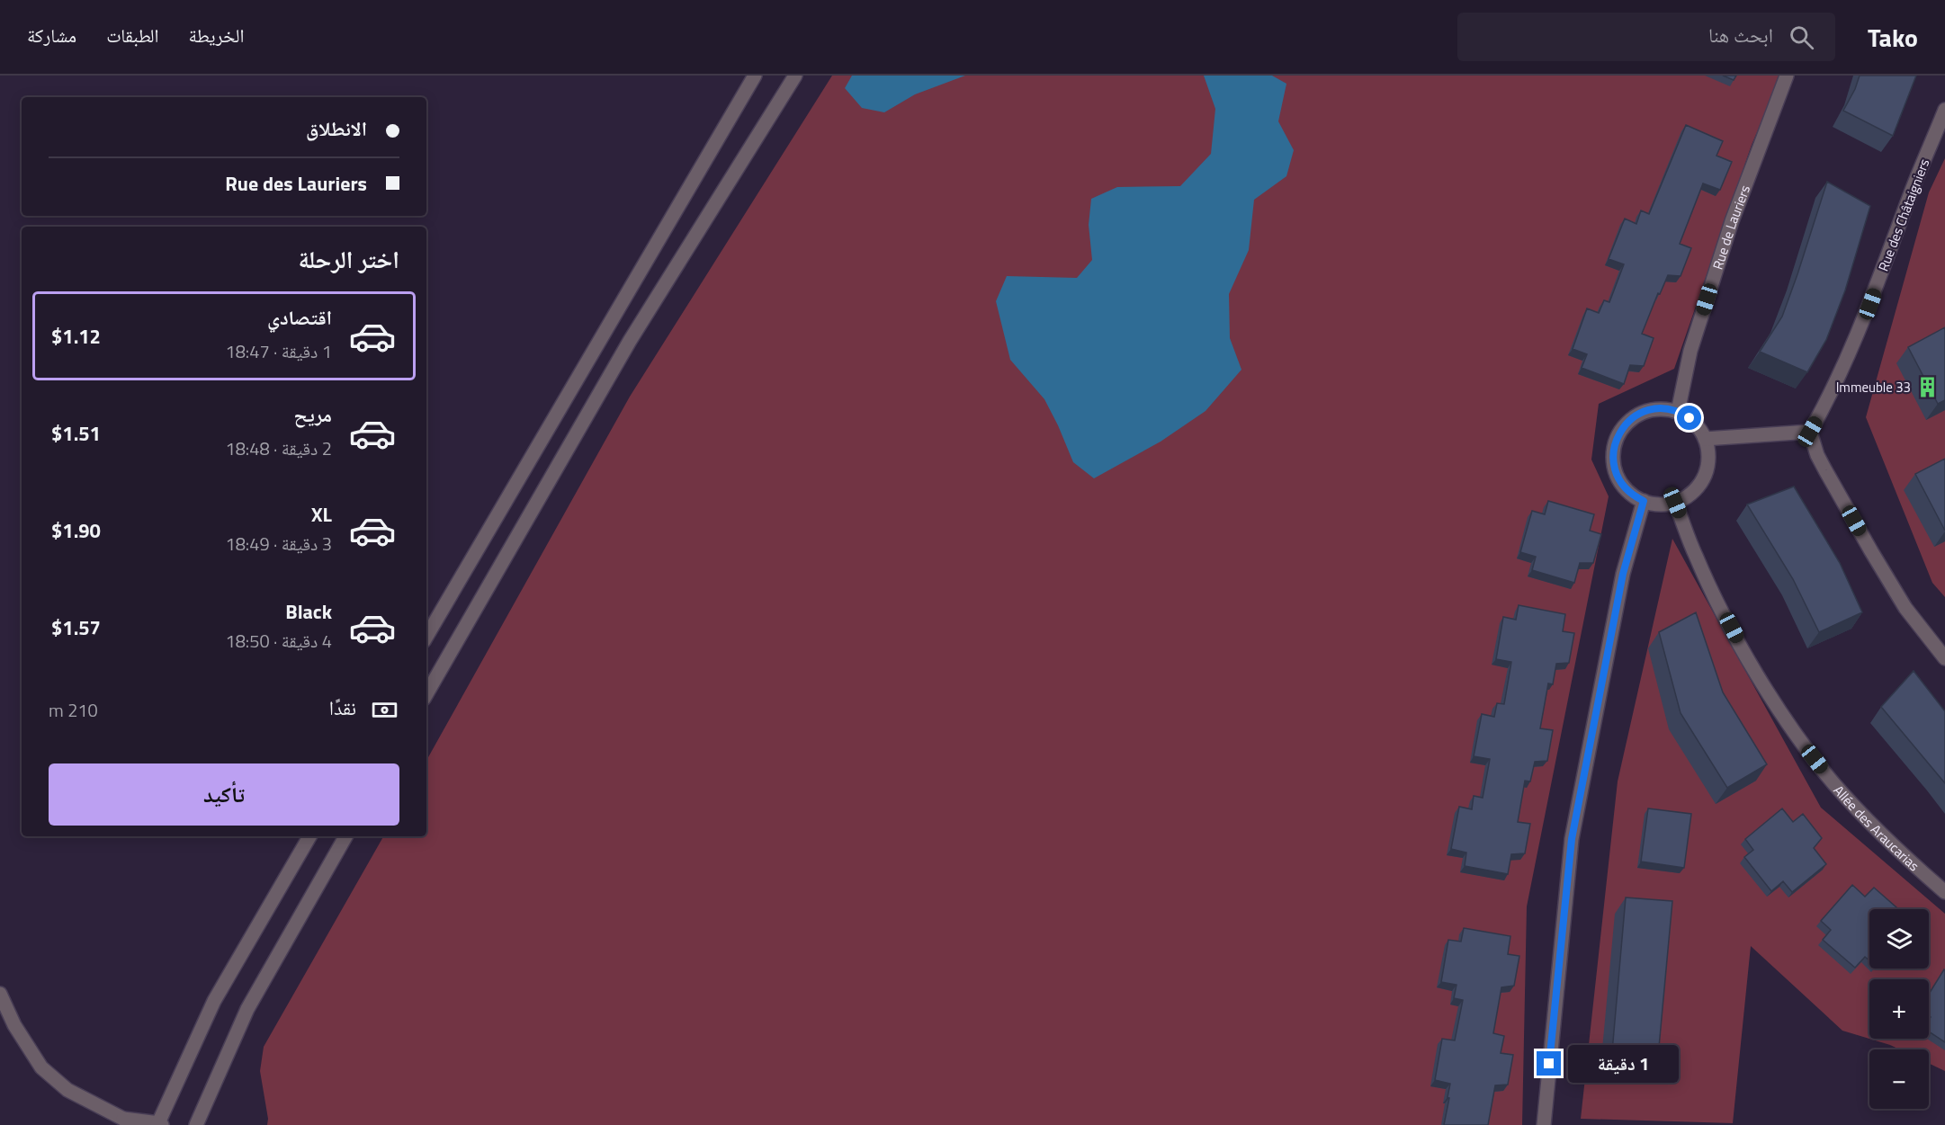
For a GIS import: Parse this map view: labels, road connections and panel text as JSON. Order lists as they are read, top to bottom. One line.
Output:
{"streets":{"street":["Rue des Châtaigniers","Rue de Lauriers","Allée des Araucarias"]},"crossings":[["Rue de Lauriers","Allée des Araucarias"]],"places":{"building":["Immeuble 33"]},"page":{"header":"Tako","search":"ابحث هنا","nav":["الخريطة","الطبقات","مشاركة"],"banner":["الانطلاق","Rue des Lauriers"],"heading":"اختر الرحلة","list":[{"name":"اقتصادي","note":"1 دقيقة · 18:47","value":"$1.12"},{"name":"مريح","note":"2 دقيقة · 18:48","value":"$1.51"},{"name":"XL","note":"3 دقيقة · 18:49","value":"$1.90"},{"name":"Black","note":"4 دقيقة · 18:50","value":"$1.57"}],"pay":["نقدًا","210 m"],"buttons":"تأكيد","map_buttons":["+","−"],"bubble":"1 دقيقة"}}
